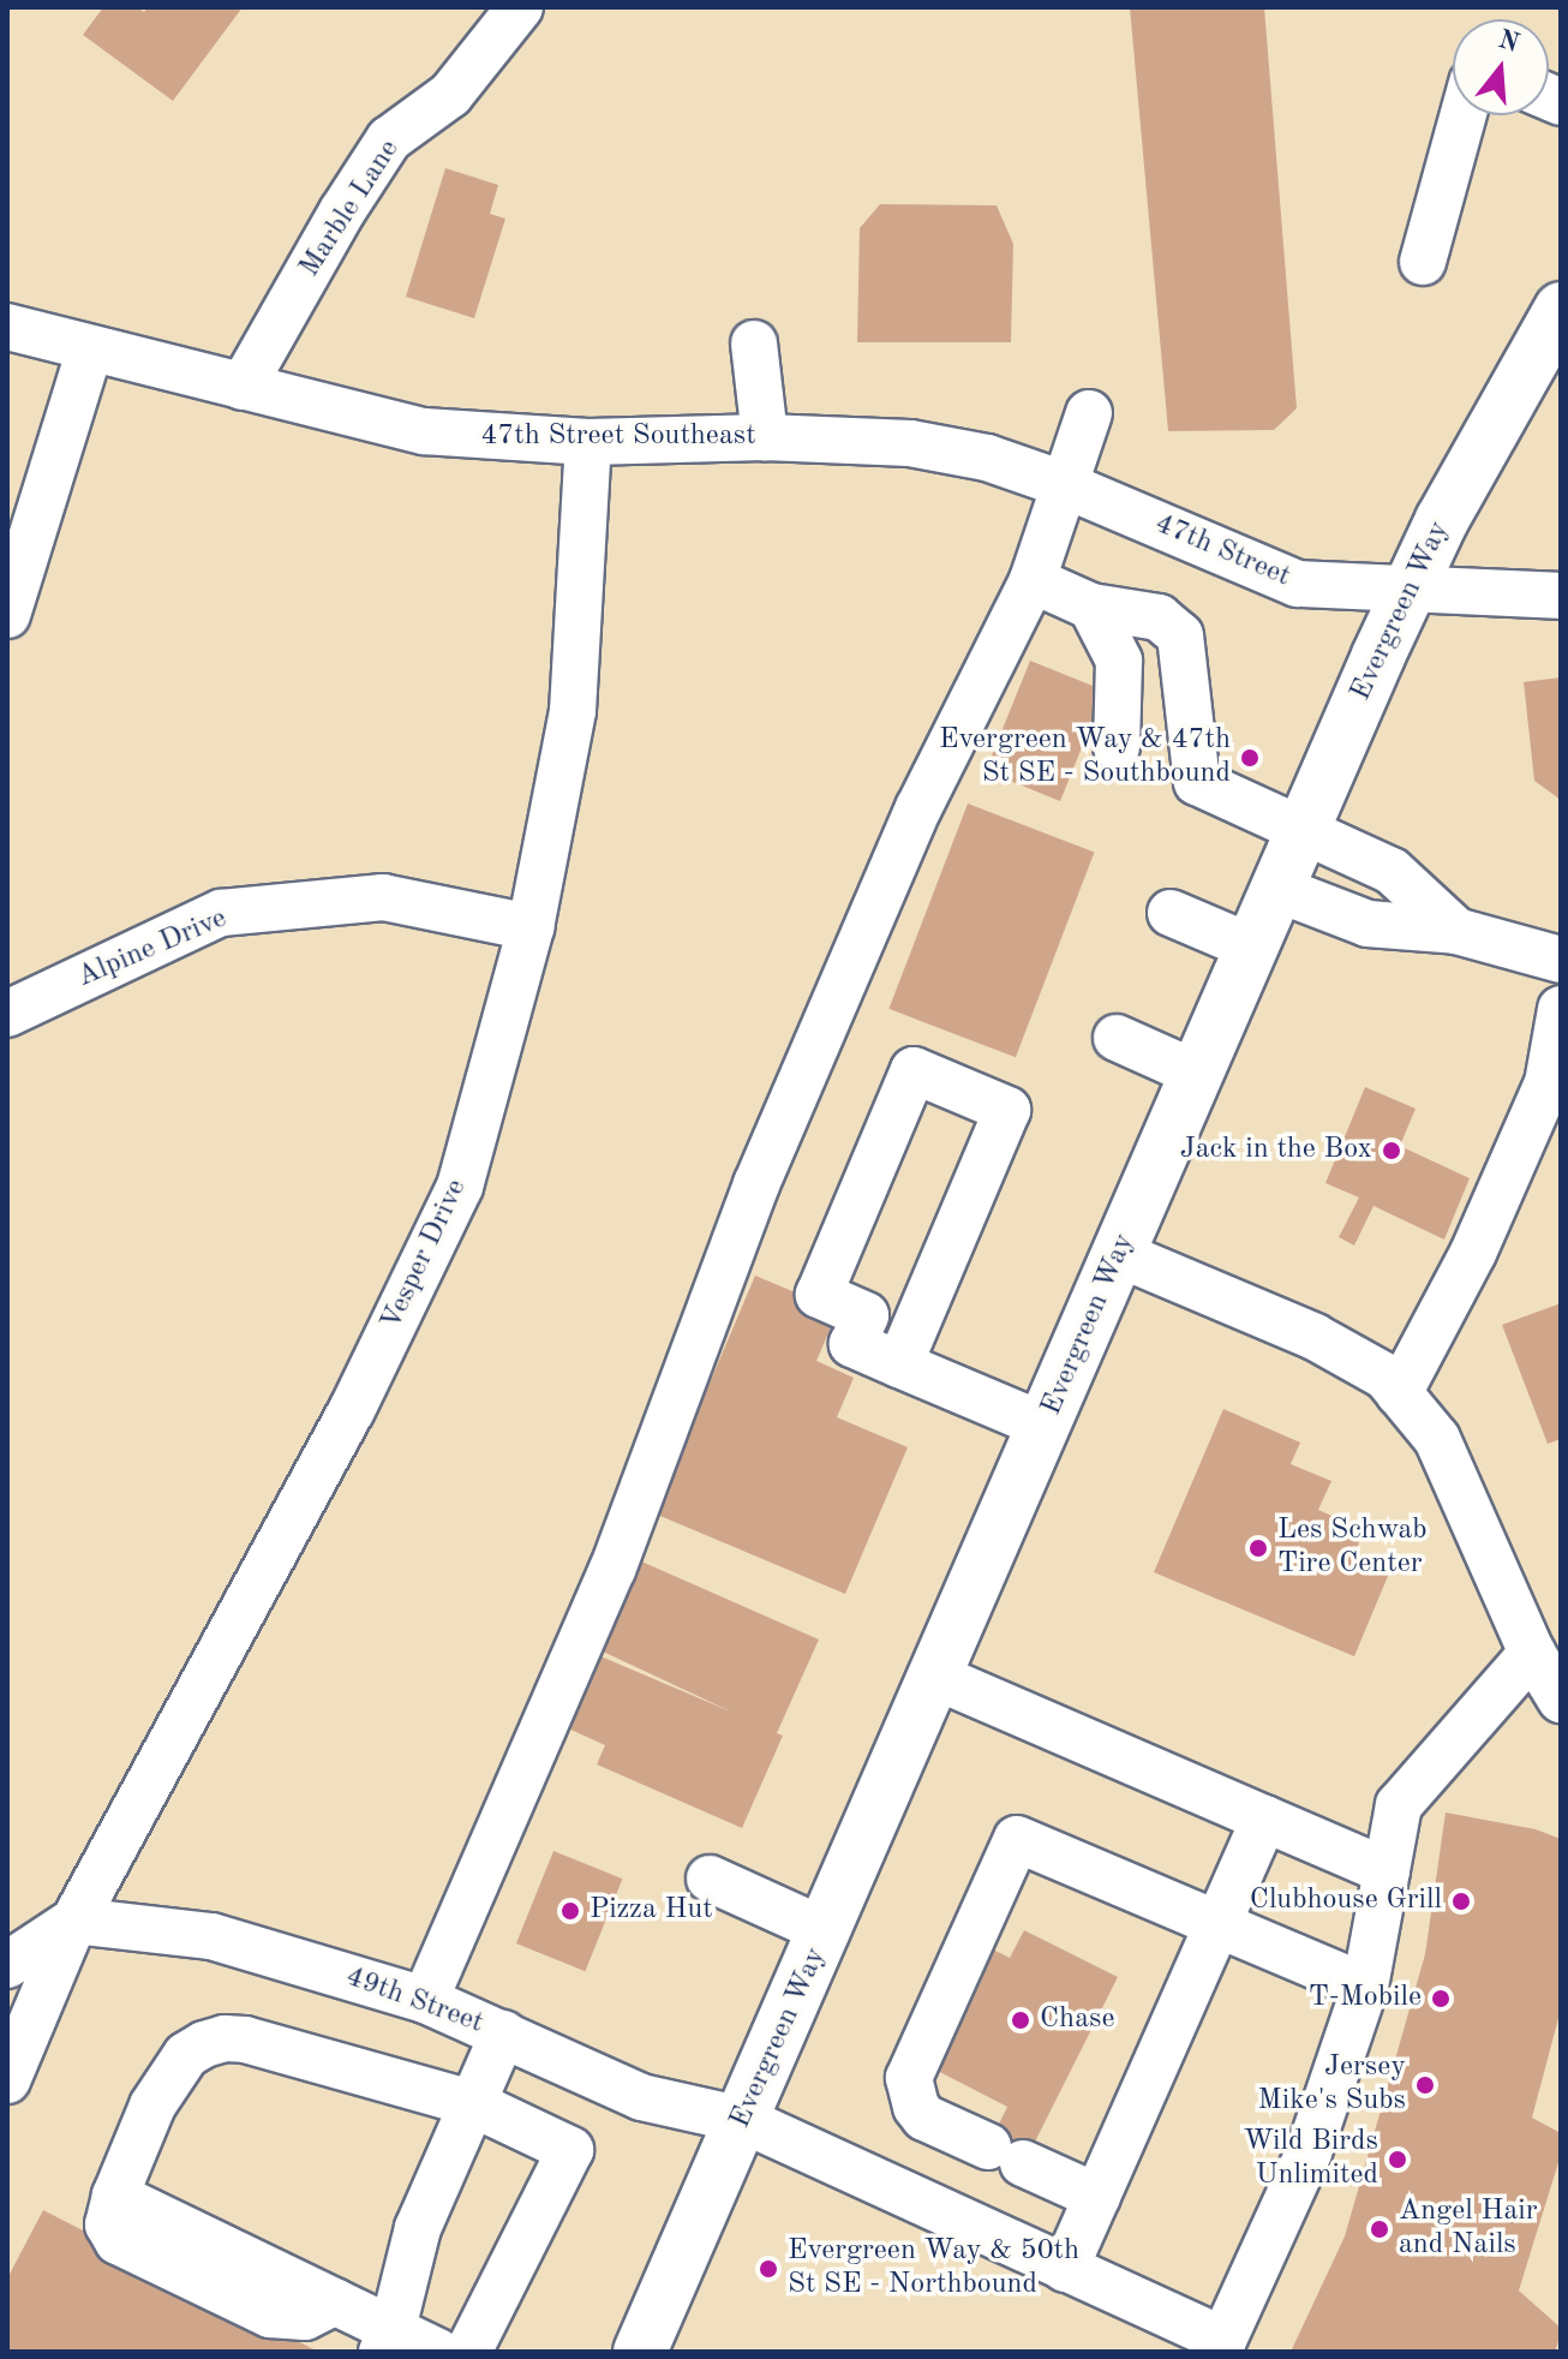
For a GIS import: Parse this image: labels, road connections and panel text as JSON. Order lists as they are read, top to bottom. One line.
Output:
{"streets":{"main road":["Evergreen Way"],"street":["Marble Lane","47th Street Southeast","47th Street","Alpine Drive","Vesper Drive","49th Street"]},"crossings":[["Marble Lane","47th Street Southeast"],["47th Street Southeast","47th Street"],["47th Street Southeast","Vesper Drive"],["47th Street","Evergreen Way"],["Evergreen Way","49th Street"],["Alpine Drive","Vesper Drive"],["Vesper Drive","49th Street"]],"places":["Evergreen Way & 47th St SE - Southbound","Jack in the Box","Les Schwab Tire Center","Clubhouse Grill","Pizza Hut","T-Mobile","Chase","Jersey Mike's Subs","Wild Birds Unlimited","Angel Hair and Nails","Evergreen Way & 50th St SE - Northbound"],"north":"top"}
